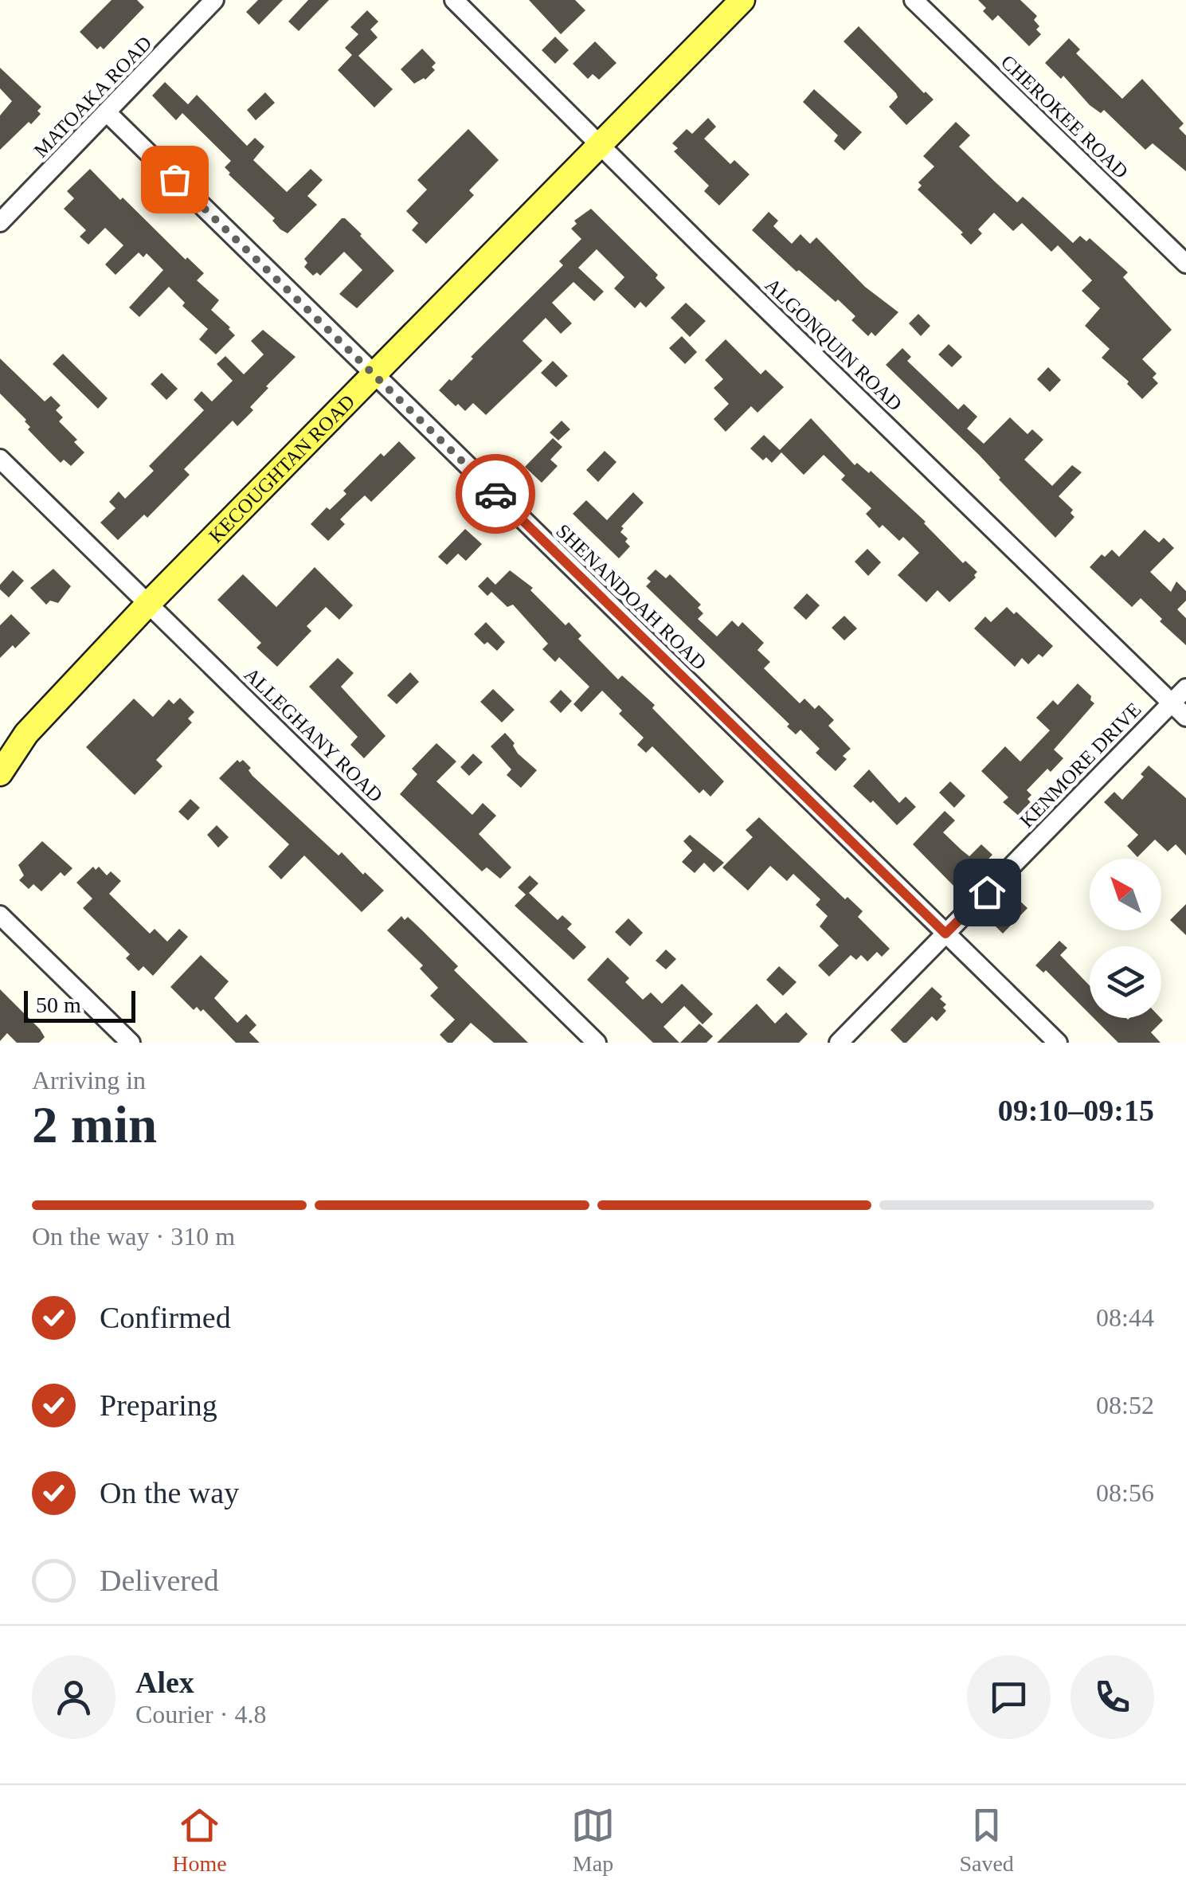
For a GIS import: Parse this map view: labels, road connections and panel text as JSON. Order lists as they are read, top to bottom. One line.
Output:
{"streets":{"main road":["KECOUGHTAN ROAD"],"street":["MATOAKA ROAD","CHEROKEE ROAD","ALGONQUIN ROAD","SHENANDOAH ROAD","ALLEGHANY ROAD","KENMORE DRIVE"]},"crossings":[["MATOAKA ROAD","SHENANDOAH ROAD"],["ALGONQUIN ROAD","KECOUGHTAN ROAD"],["ALGONQUIN ROAD","KENMORE DRIVE"],["KECOUGHTAN ROAD","SHENANDOAH ROAD"],["KECOUGHTAN ROAD","ALLEGHANY ROAD"],["SHENANDOAH ROAD","KENMORE DRIVE"]],"scale_bar":"50 m","north":"top left","page":{"scale":"50 m","heading":["2 min","Arriving in","09:10–09:15"],"panel":["Alex","Courier · 4.8"],"bar":"On the way · 310 m","list":[["Confirmed","08:44"],["Preparing","08:52"],["On the way","08:56"],"Delivered"],"tabs":["Home","Map","Saved"]}}
